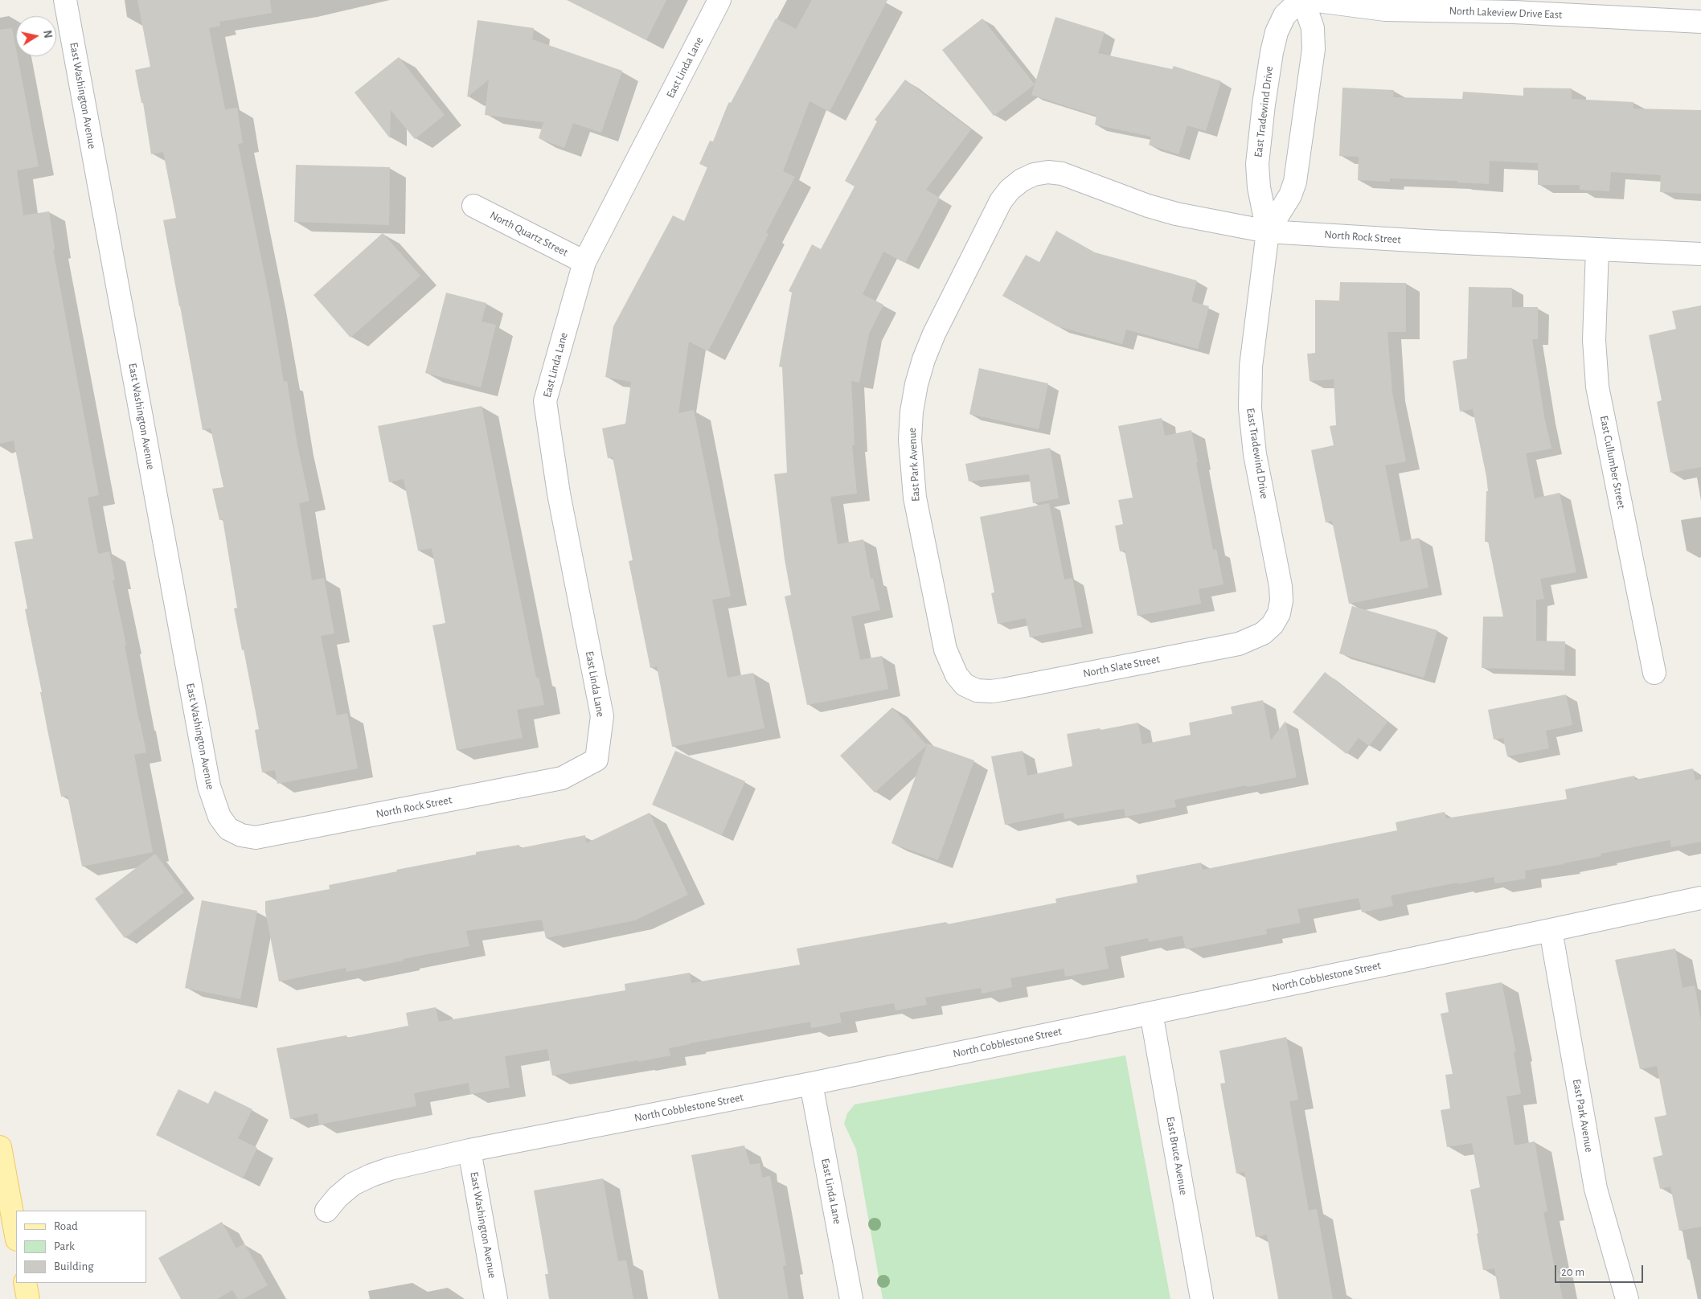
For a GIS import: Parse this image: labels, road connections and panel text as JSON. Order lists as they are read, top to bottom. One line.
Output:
{"streets":{"street":["North Lakeview Drive East","East Linda Lane","East Washington Avenue","East Tradewind Drive","North Quartz Street","North Rock Street","East Cullumber Street","East Park Avenue","North Slate Street","North Cobblestone Street","East Bruce Avenue"]},"crossings":[["East Linda Lane","North Quartz Street"],["East Linda Lane","North Rock Street"],["East Linda Lane","North Cobblestone Street"],["East Washington Avenue","North Rock Street"],["East Washington Avenue","North Cobblestone Street"],["East Tradewind Drive","North Rock Street"],["East Tradewind Drive","North Slate Street"],["North Rock Street","East Cullumber Street"],["North Rock Street","East Park Avenue"],["East Park Avenue","North Slate Street"],["East Park Avenue","North Cobblestone Street"],["North Cobblestone Street","East Bruce Avenue"]],"legend":["Road","Park","Building"],"scale_bar":"20 m","north":"right"}
